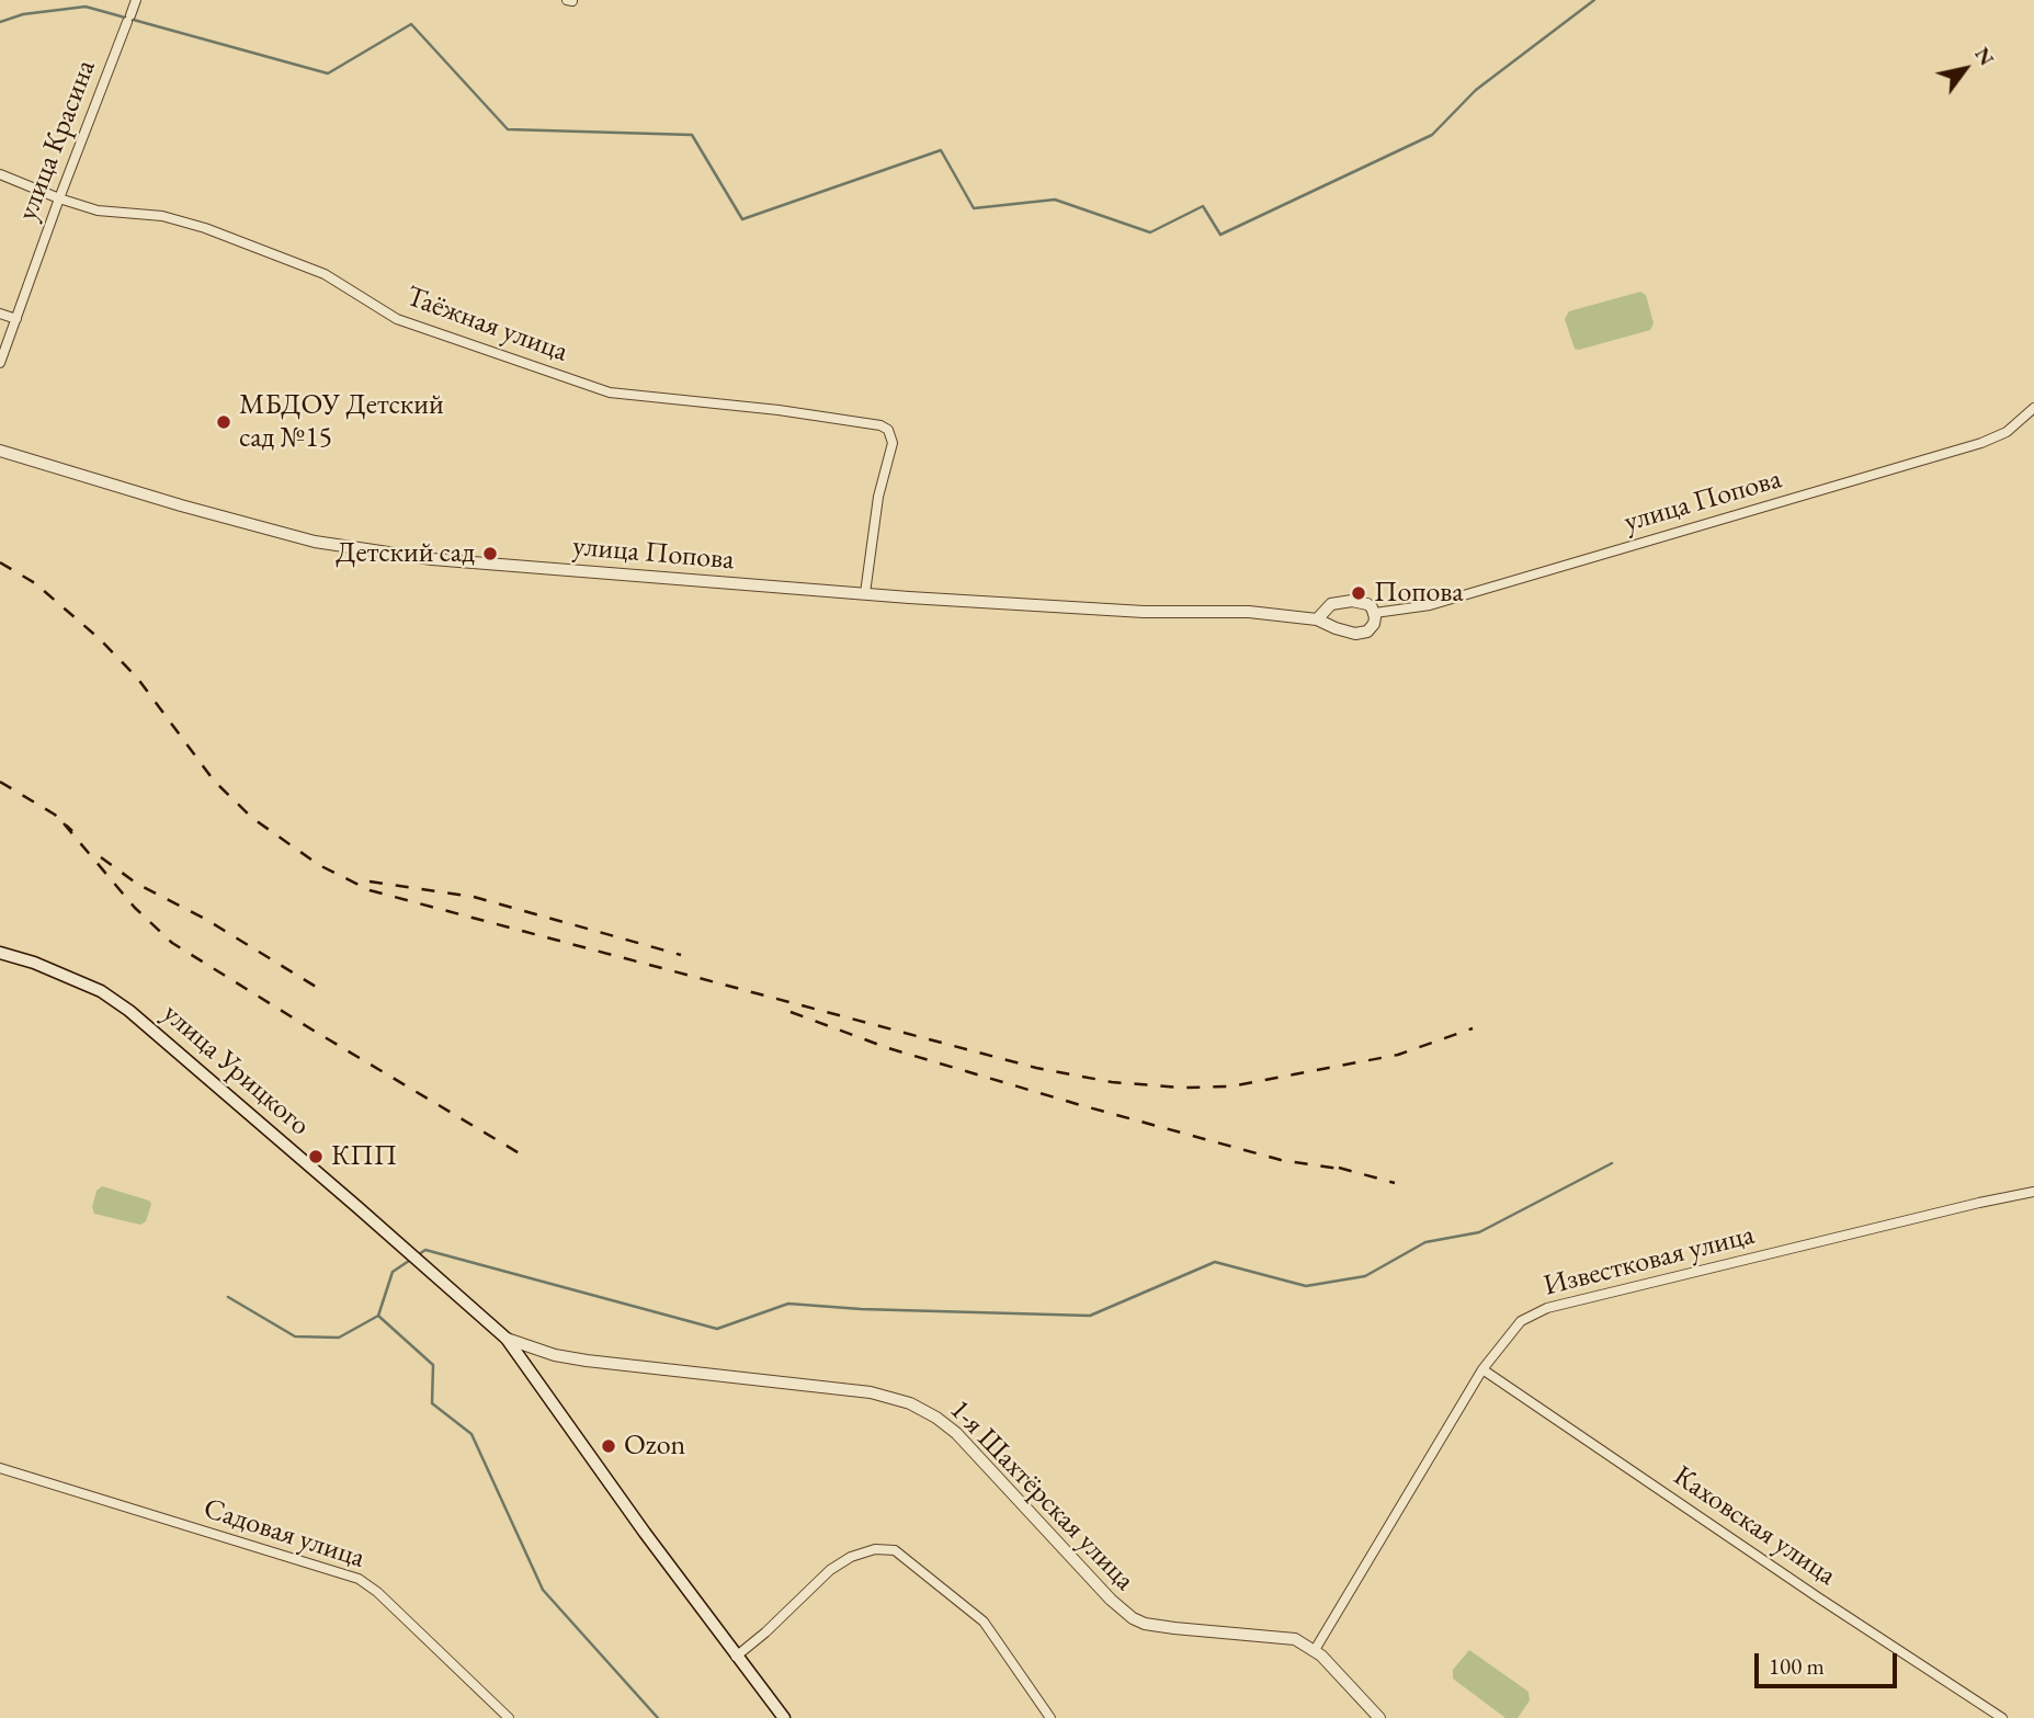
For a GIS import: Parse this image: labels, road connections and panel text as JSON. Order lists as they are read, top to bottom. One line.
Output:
{"streets":{"main road":["улица Урицкого"],"street":["улица Красина","Таёжная улица","улица Попова","Известковая улица","1-я Шахтёрская улица","Каховская улица","Садовая улица"]},"crossings":[["улица Красина","Таёжная улица"],["Таёжная улица","улица Попова"],["улица Урицкого","1-я Шахтёрская улица"],["Известковая улица","1-я Шахтёрская улица"],["Известковая улица","Каховская улица"]],"places":["МБДОУ Детский сад №15","Детский сад","Попова","КПП","Ozon"],"scale_bar":"100 m","north":"top right"}
